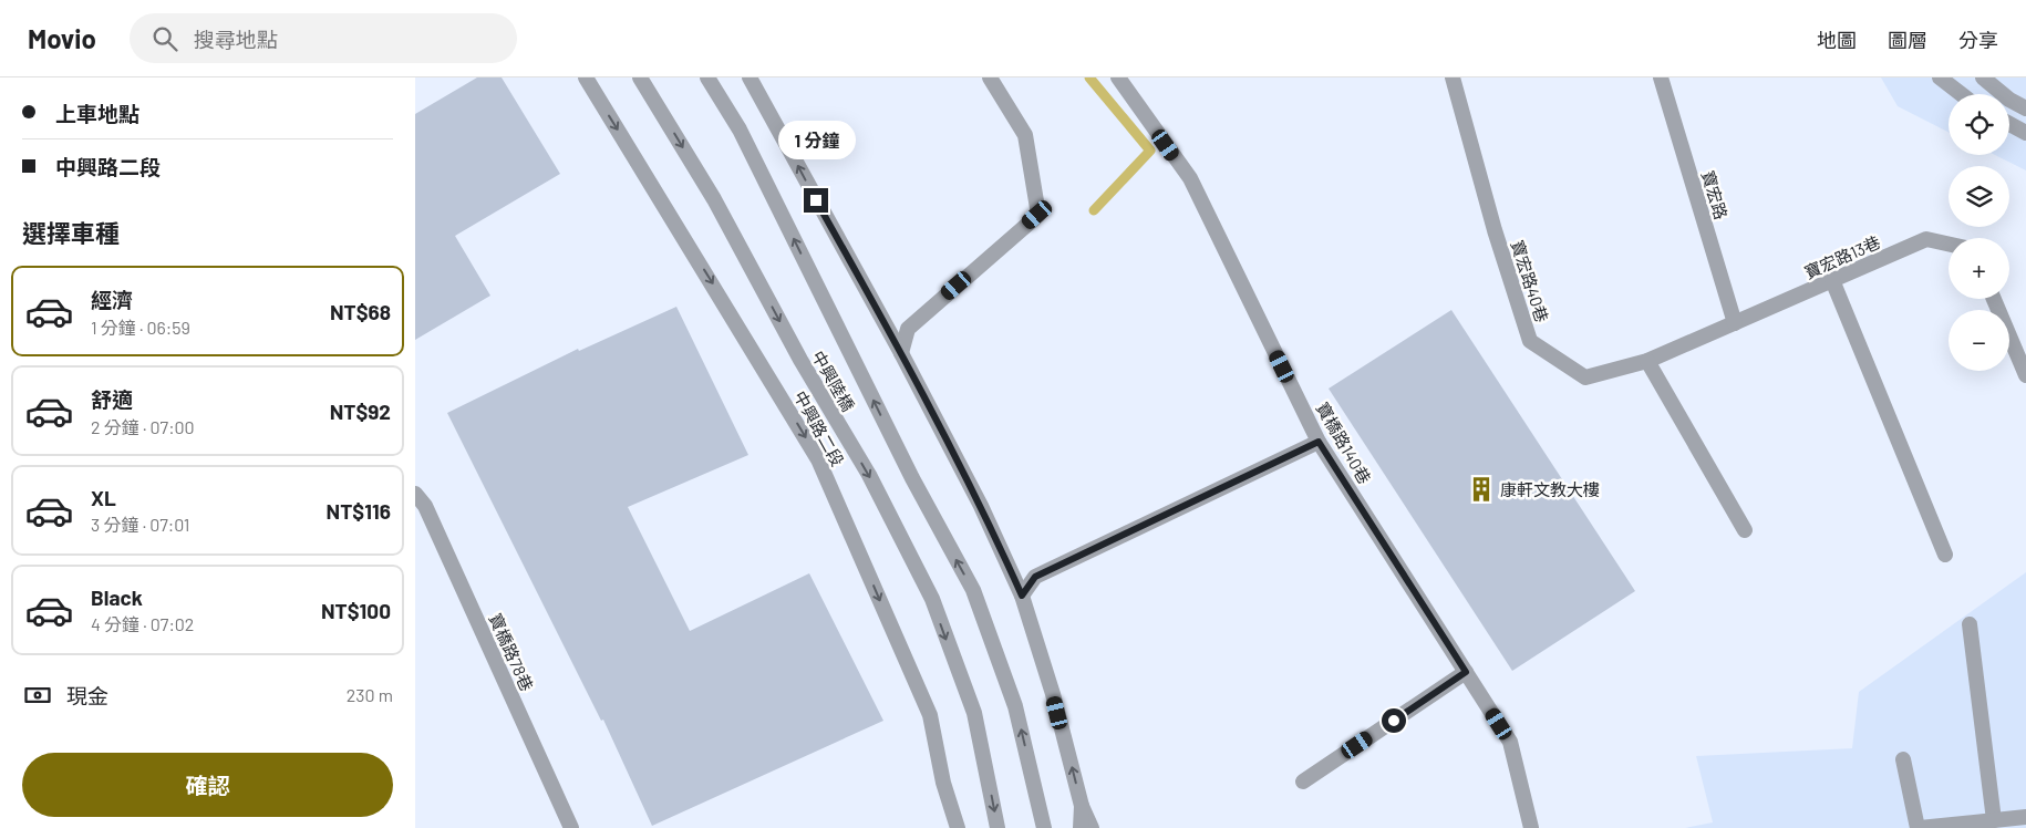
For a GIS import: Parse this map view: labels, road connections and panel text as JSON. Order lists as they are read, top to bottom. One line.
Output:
{"streets":{"street":["寶宏路","寶宏路13巷","寶宏路40巷","中興陸橋","中興路二段","寶橋路140巷","寶橋路78巷"]},"crossings":[["寶宏路","寶宏路13巷"],["寶宏路","寶宏路40巷"],["寶宏路13巷","寶宏路40巷"]],"places":{"building":["康軒文教大樓"]},"page":{"header":"Movio","search":"搜尋地點","nav":["地圖","圖層","分享"],"banner":["上車地點","中興路二段"],"map_buttons":["+","−"],"bubble":"1 分鐘","heading":"選擇車種","list":[{"name":"經濟","note":"1 分鐘 · 06:59","value":"NT$68"},{"name":"舒適","note":"2 分鐘 · 07:00","value":"NT$92"},{"name":"XL","note":"3 分鐘 · 07:01","value":"NT$116"},{"name":"Black","note":"4 分鐘 · 07:02","value":"NT$100"}],"pay":["現金","230 m"],"buttons":"確認"}}
